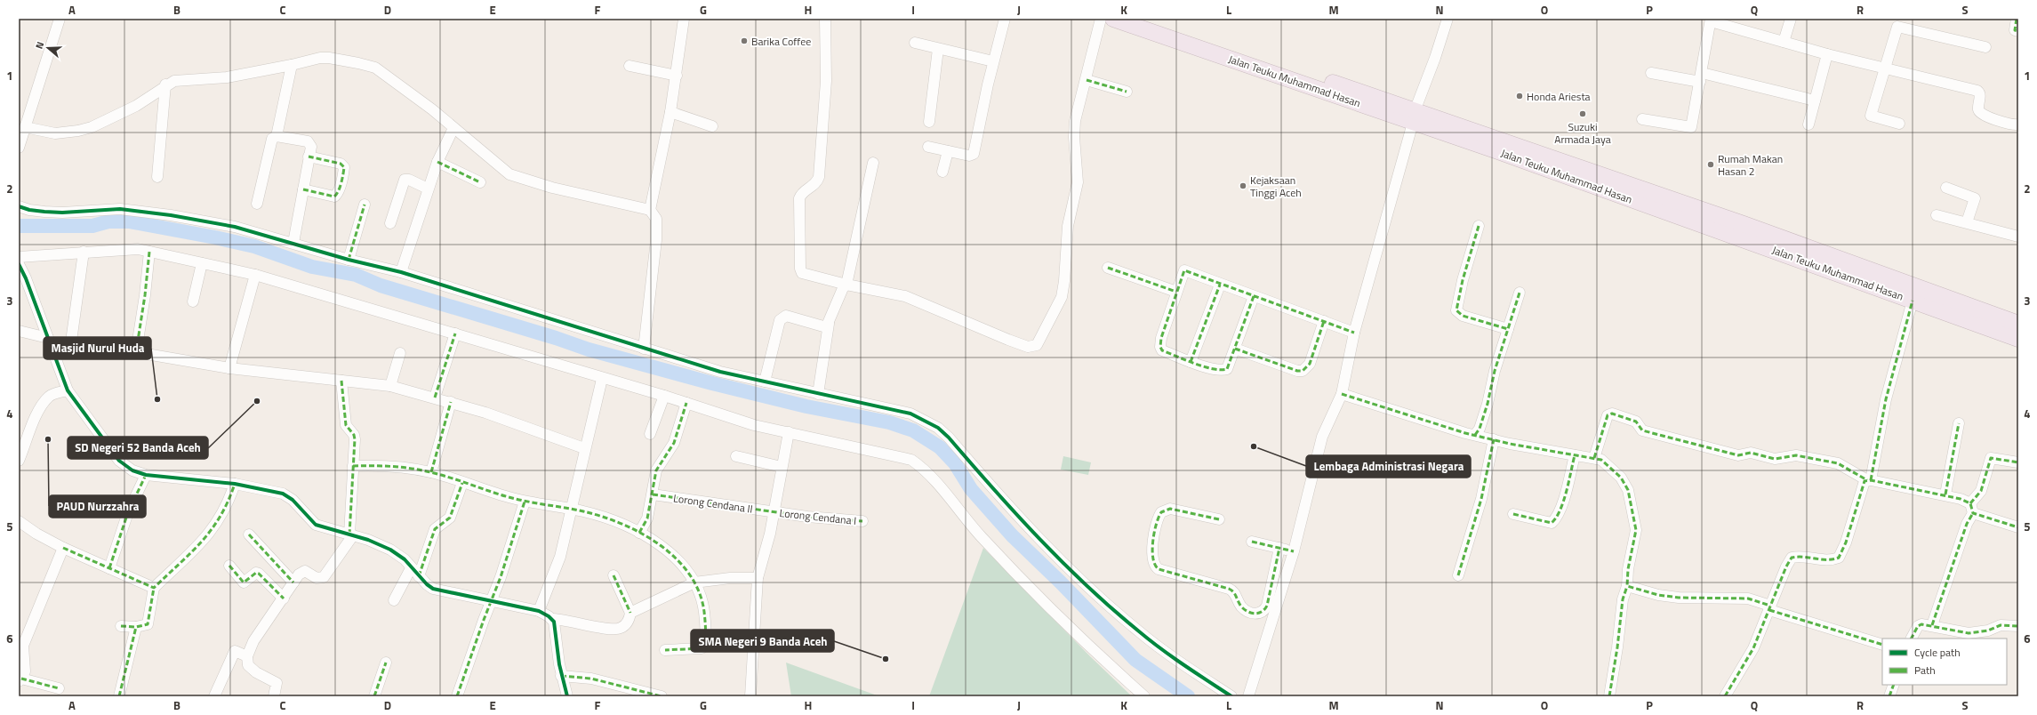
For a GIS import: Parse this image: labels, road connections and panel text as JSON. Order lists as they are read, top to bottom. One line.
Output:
{"streets":{"highway":["Jalan Teuku Muhammad Hasan"],"street":["Lorong Cendana II","Lorong Cendana I"]},"crossings":[["Lorong Cendana II","Lorong Cendana I"]],"places":["Barika Coffee","Honda Ariesta","Suzuki Armada Jaya","Rumah Makan Hasan 2","Kejaksaan Tinggi Aceh","Masjid Nurul Huda","SD Negeri 52 Banda Aceh","PAUD Nurzzahra","Lembaga Administrasi Negara","SMA Negeri 9 Banda Aceh"],"legend":["Cycle path","Path"],"north":"left","grid":{"columns":["A","B","C","D","E","F","G","H","I","J","K","L","M","N","O","P","Q","R","S"],"rows":["1","2","3","4","5","6"]}}
